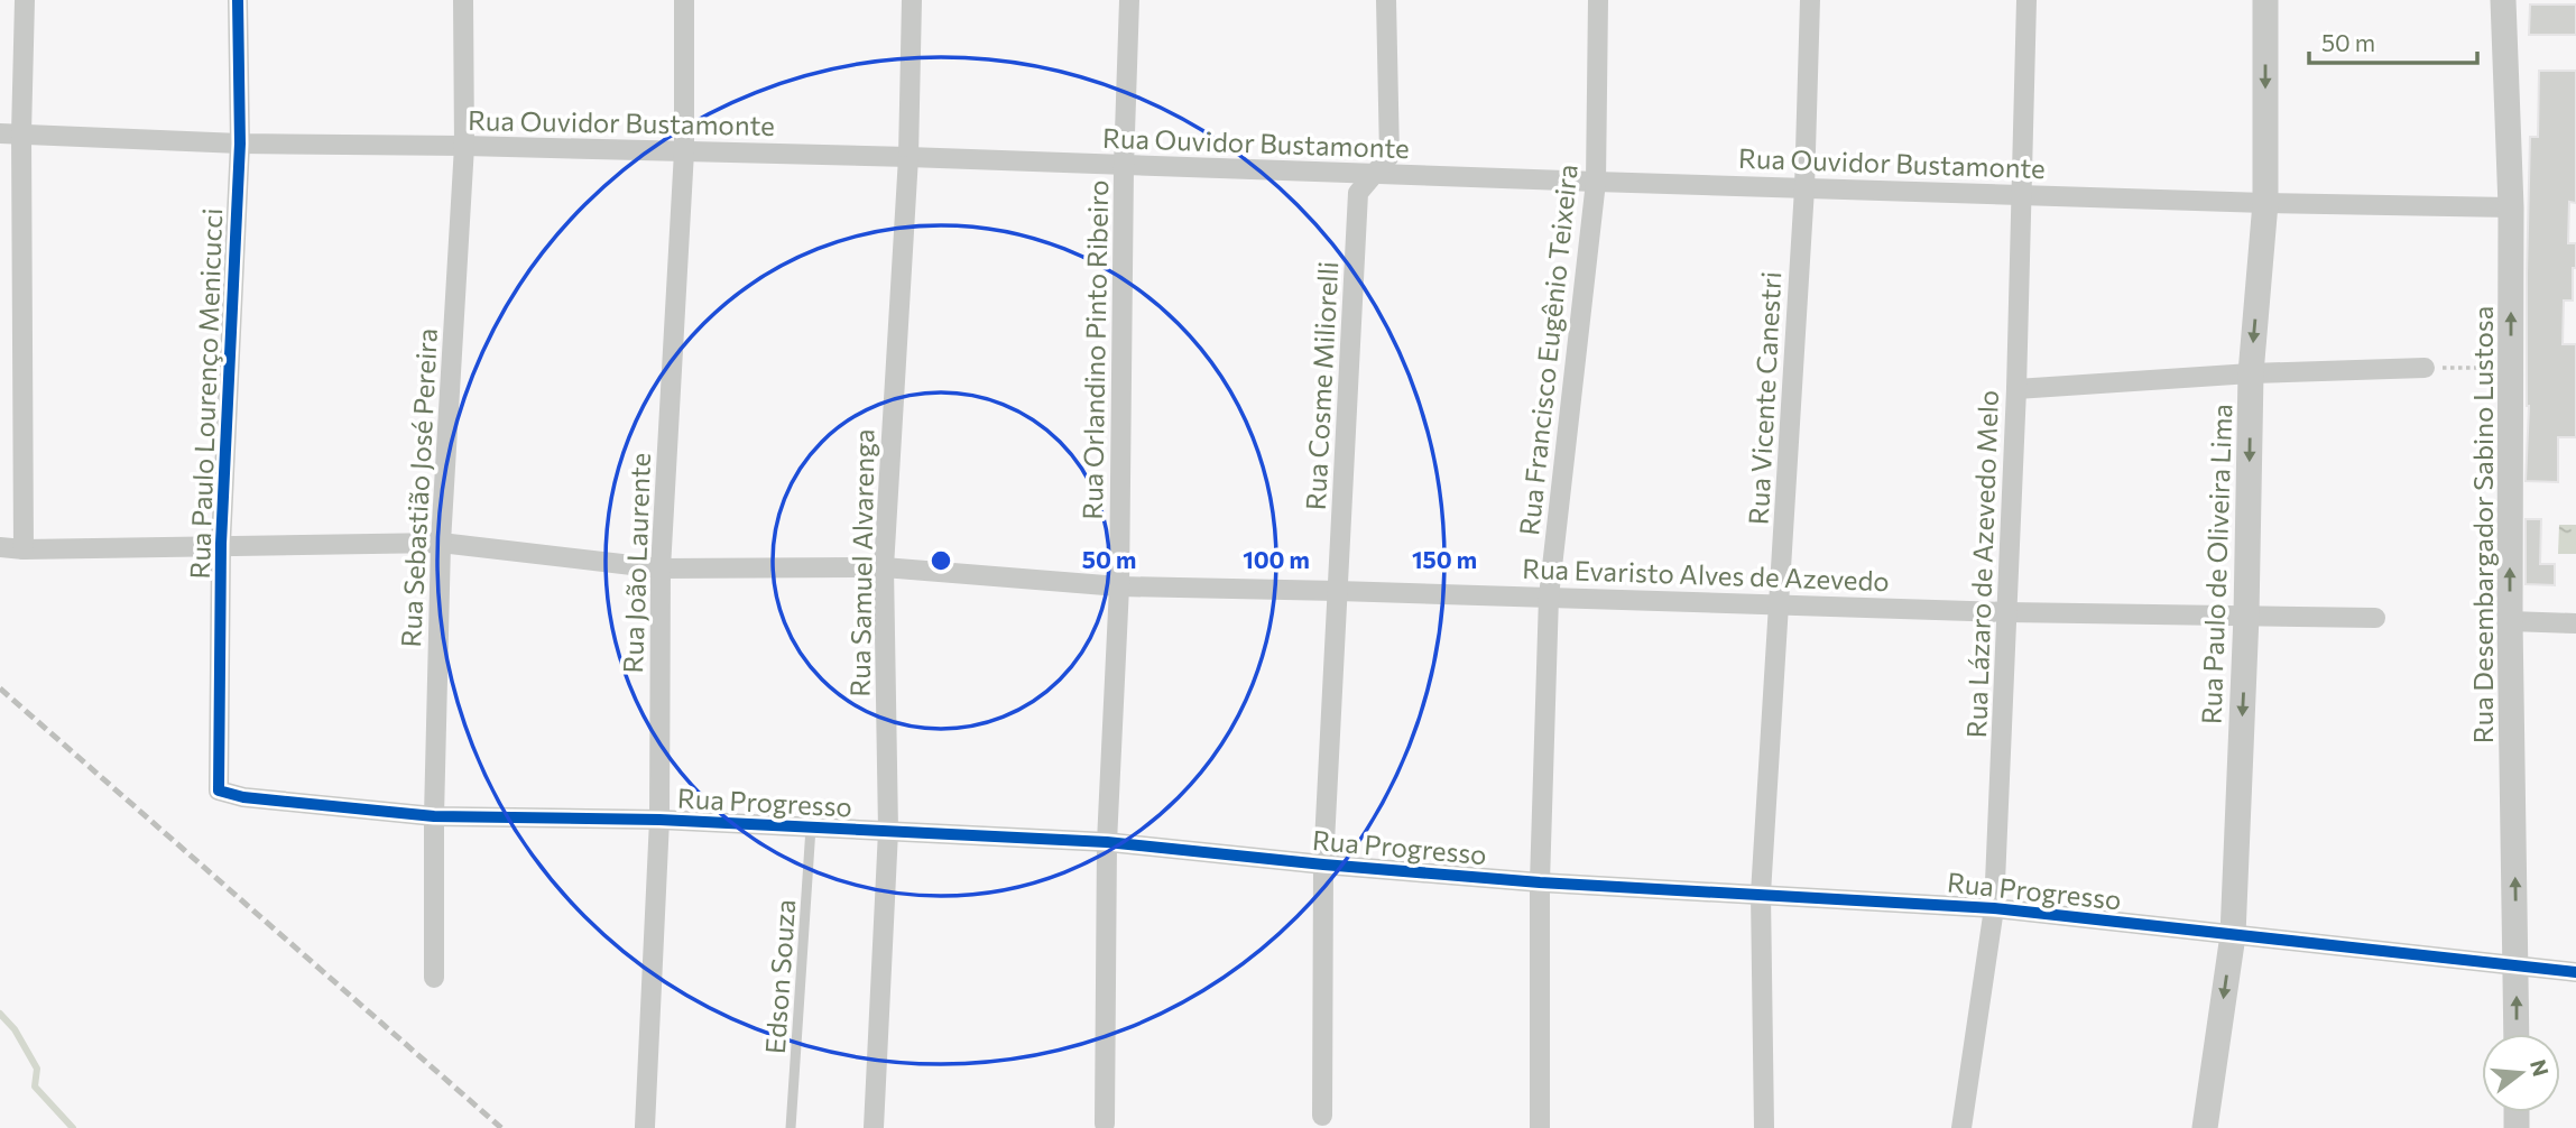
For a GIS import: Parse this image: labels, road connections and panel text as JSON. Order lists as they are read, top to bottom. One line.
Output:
{"streets":{"street":["Rua Ouvidor Bustamonte","Rua Orlandino Pinto Ribeiro","Rua Francisco Eugênio Teixeira","Rua Cosme Miliorelli","Rua Paulo Lourenço Menicucci","Rua Vicente Canestri","Rua Sebastião José Pereira","Rua Desembargador Sabino Lustosa","Rua João Laurente","Rua Samuel Alvarenga","Rua Lázaro de Azevedo Melo","Rua Paulo de Oliveira Lima","Rua Evaristo Alves de Azevedo","Rua Progresso"],"lane":["Edson Souza"]},"crossings":[["Rua Ouvidor Bustamonte","Rua Orlandino Pinto Ribeiro"],["Rua Ouvidor Bustamonte","Rua Francisco Eugênio Teixeira"],["Rua Ouvidor Bustamonte","Rua Cosme Miliorelli"],["Rua Ouvidor Bustamonte","Rua Paulo Lourenço Menicucci"],["Rua Ouvidor Bustamonte","Rua Vicente Canestri"],["Rua Ouvidor Bustamonte","Rua Sebastião José Pereira"],["Rua Ouvidor Bustamonte","Rua Desembargador Sabino Lustosa"],["Rua Ouvidor Bustamonte","Rua João Laurente"],["Rua Ouvidor Bustamonte","Rua Samuel Alvarenga"],["Rua Ouvidor Bustamonte","Rua Lázaro de Azevedo Melo"],["Rua Ouvidor Bustamonte","Rua Paulo de Oliveira Lima"],["Rua Orlandino Pinto Ribeiro","Rua Evaristo Alves de Azevedo"],["Rua Orlandino Pinto Ribeiro","Rua Progresso"],["Rua Francisco Eugênio Teixeira","Rua Evaristo Alves de Azevedo"],["Rua Francisco Eugênio Teixeira","Rua Progresso"],["Rua Cosme Miliorelli","Rua Evaristo Alves de Azevedo"],["Rua Cosme Miliorelli","Rua Progresso"],["Rua Paulo Lourenço Menicucci","Rua Evaristo Alves de Azevedo"],["Rua Paulo Lourenço Menicucci","Rua Progresso"],["Rua Vicente Canestri","Rua Evaristo Alves de Azevedo"],["Rua Vicente Canestri","Rua Progresso"],["Rua Sebastião José Pereira","Rua Evaristo Alves de Azevedo"],["Rua Sebastião José Pereira","Rua Progresso"],["Rua Desembargador Sabino Lustosa","Rua Progresso"],["Rua João Laurente","Rua Evaristo Alves de Azevedo"],["Rua João Laurente","Rua Progresso"],["Rua Samuel Alvarenga","Rua Evaristo Alves de Azevedo"],["Rua Samuel Alvarenga","Rua Progresso"],["Rua Lázaro de Azevedo Melo","Rua Evaristo Alves de Azevedo"],["Rua Lázaro de Azevedo Melo","Rua Progresso"],["Rua Paulo de Oliveira Lima","Rua Evaristo Alves de Azevedo"],["Rua Paulo de Oliveira Lima","Rua Progresso"],["Rua Progresso","Edson Souza"]],"one_way":["Rua Desembargador Sabino Lustosa","Rua Paulo de Oliveira Lima"],"scale_bar":"50 m","north":"right","rings":["50 m","100 m","150 m"]}
